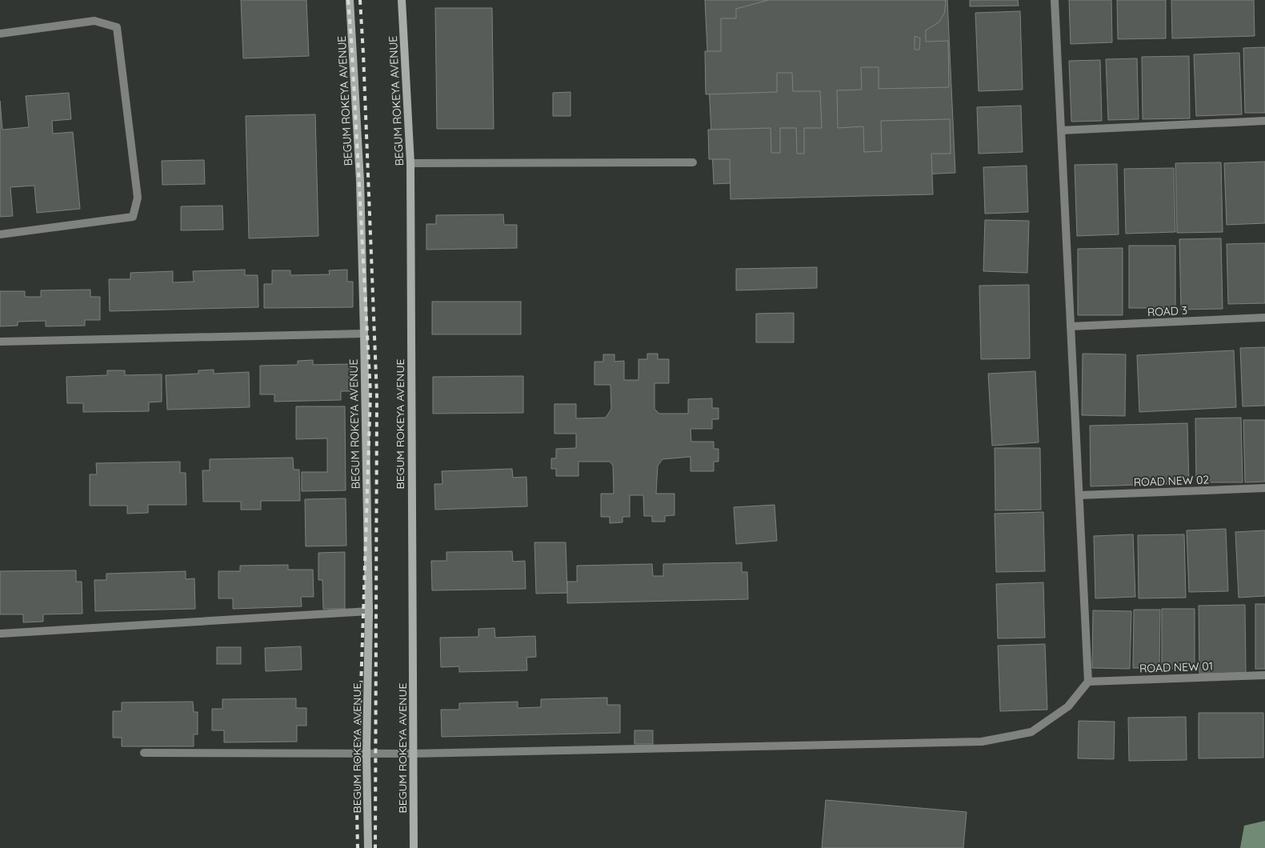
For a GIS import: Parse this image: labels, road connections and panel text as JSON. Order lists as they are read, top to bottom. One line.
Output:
{"streets":{"main road":["BEGUM ROKEYA AVENUE"],"street":["ROAD 3","ROAD NEW 02","ROAD NEW 01"]}}
